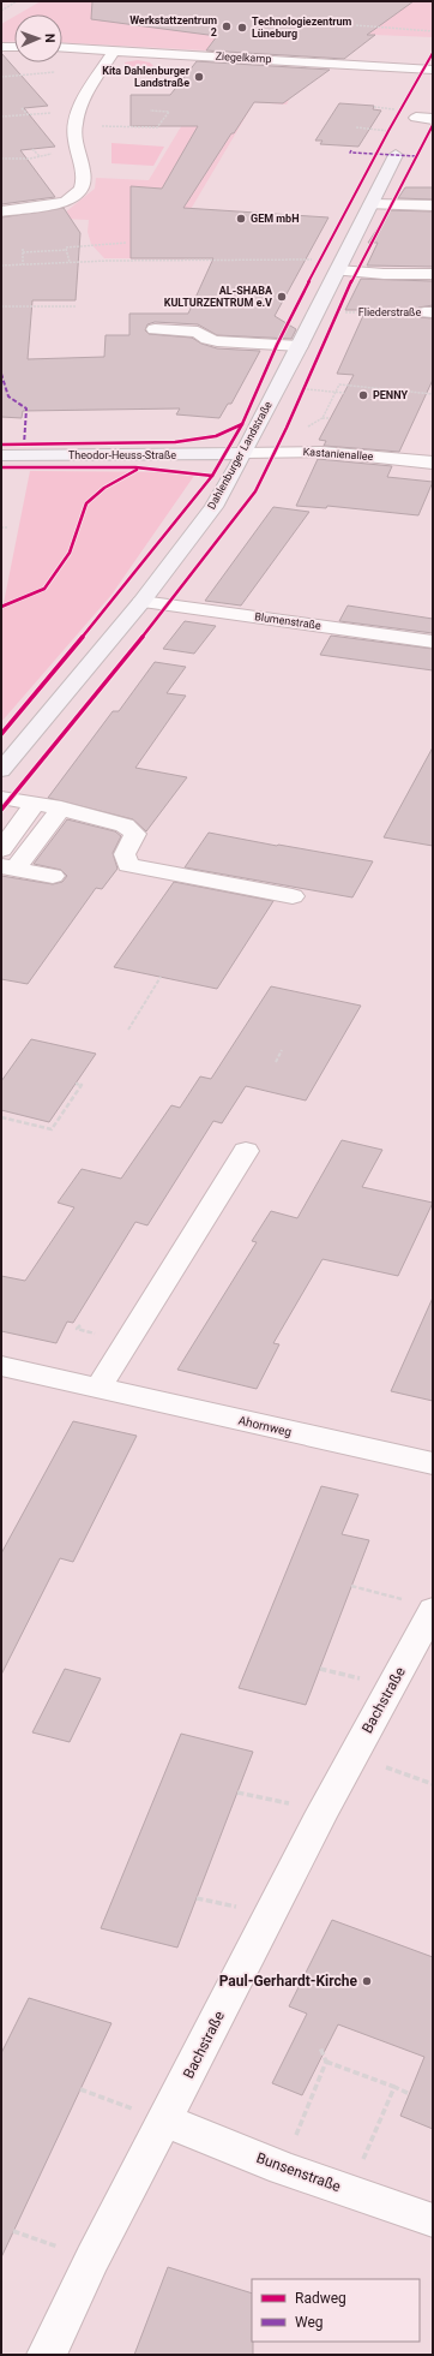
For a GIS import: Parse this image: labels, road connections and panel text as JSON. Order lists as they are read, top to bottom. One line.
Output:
{"streets":{"main road":["Theodor-Heuss-Straße","Dahlenburger Landstraße"],"street":["Ziegelkamp","Kastanienallee","Blumenstraße","Ahornweg","Bachstraße","Bunsenstraße"],"path":["Fliederstraße"]},"crossings":[["Fliederstraße","Dahlenburger Landstraße"],["Kastanienallee","Theodor-Heuss-Straße"],["Kastanienallee","Dahlenburger Landstraße"],["Theodor-Heuss-Straße","Dahlenburger Landstraße"],["Dahlenburger Landstraße","Blumenstraße"],["Bachstraße","Bunsenstraße"]],"places":["Werkstattzentrum 2","Technologiezentrum Lüneburg","Kita Dahlenburger Landstraße","GEM mbH","AL-SHABA KULTURZENTRUM e.V","PENNY","Paul-Gerhardt-Kirche"],"legend":["Radweg","Weg"],"north":"right"}
